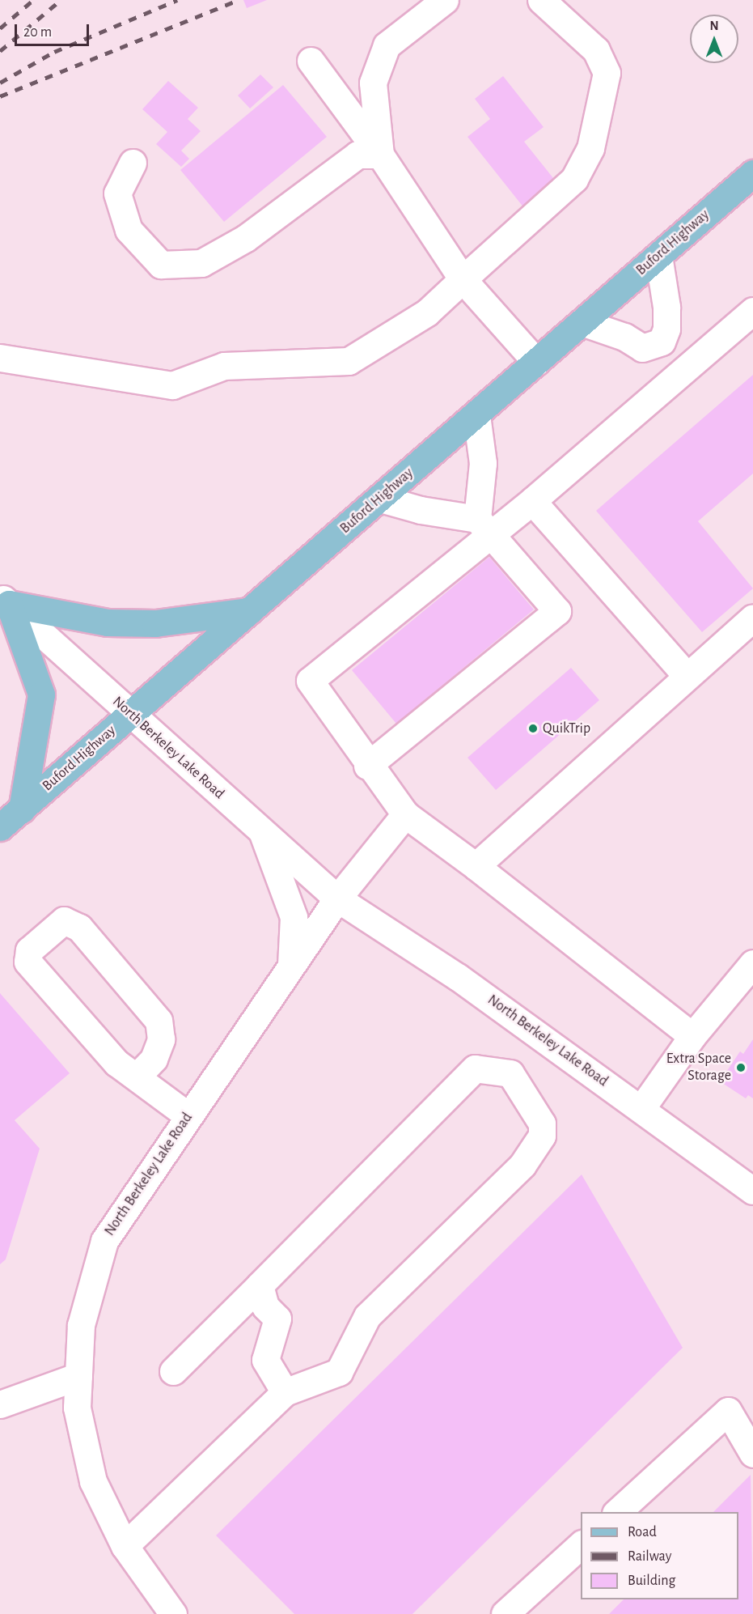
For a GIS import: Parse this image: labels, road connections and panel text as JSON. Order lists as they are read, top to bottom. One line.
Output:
{"streets":{"main road":["Buford Highway"],"street":["North Berkeley Lake Road"]},"crossings":[["Buford Highway","North Berkeley Lake Road"]],"places":["QuikTrip","Extra Space Storage"],"legend":["Road","Railway","Building"],"scale_bar":"20 m","north":"top"}
